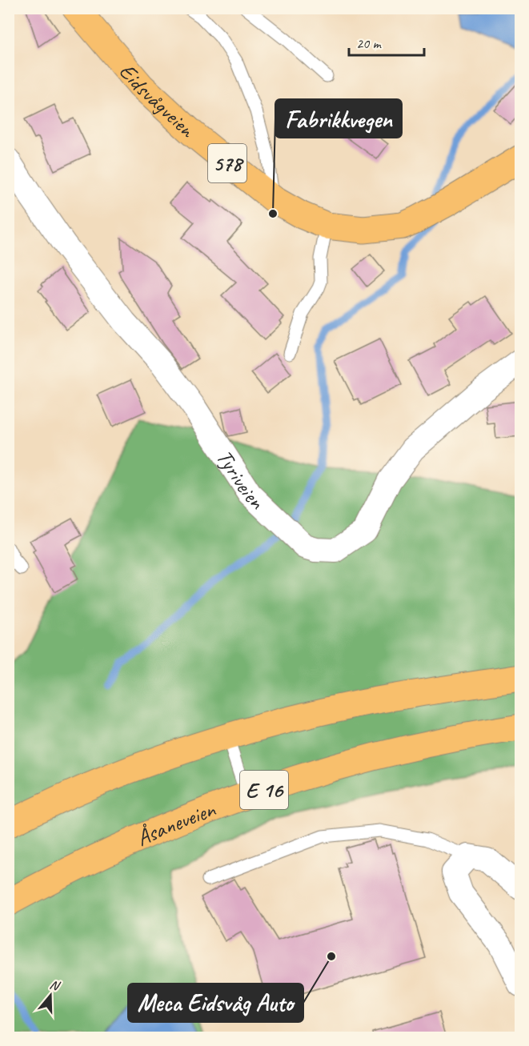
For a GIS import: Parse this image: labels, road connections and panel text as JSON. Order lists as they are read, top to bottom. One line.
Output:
{"streets":{"main road":["Eidsvågveien","578","E 16","Åsaneveien"],"street":["Tyriveien"]},"places":["Fabrikkvegen","Meca Eidsvåg Auto"],"scale_bar":"20 m","north":"top"}
